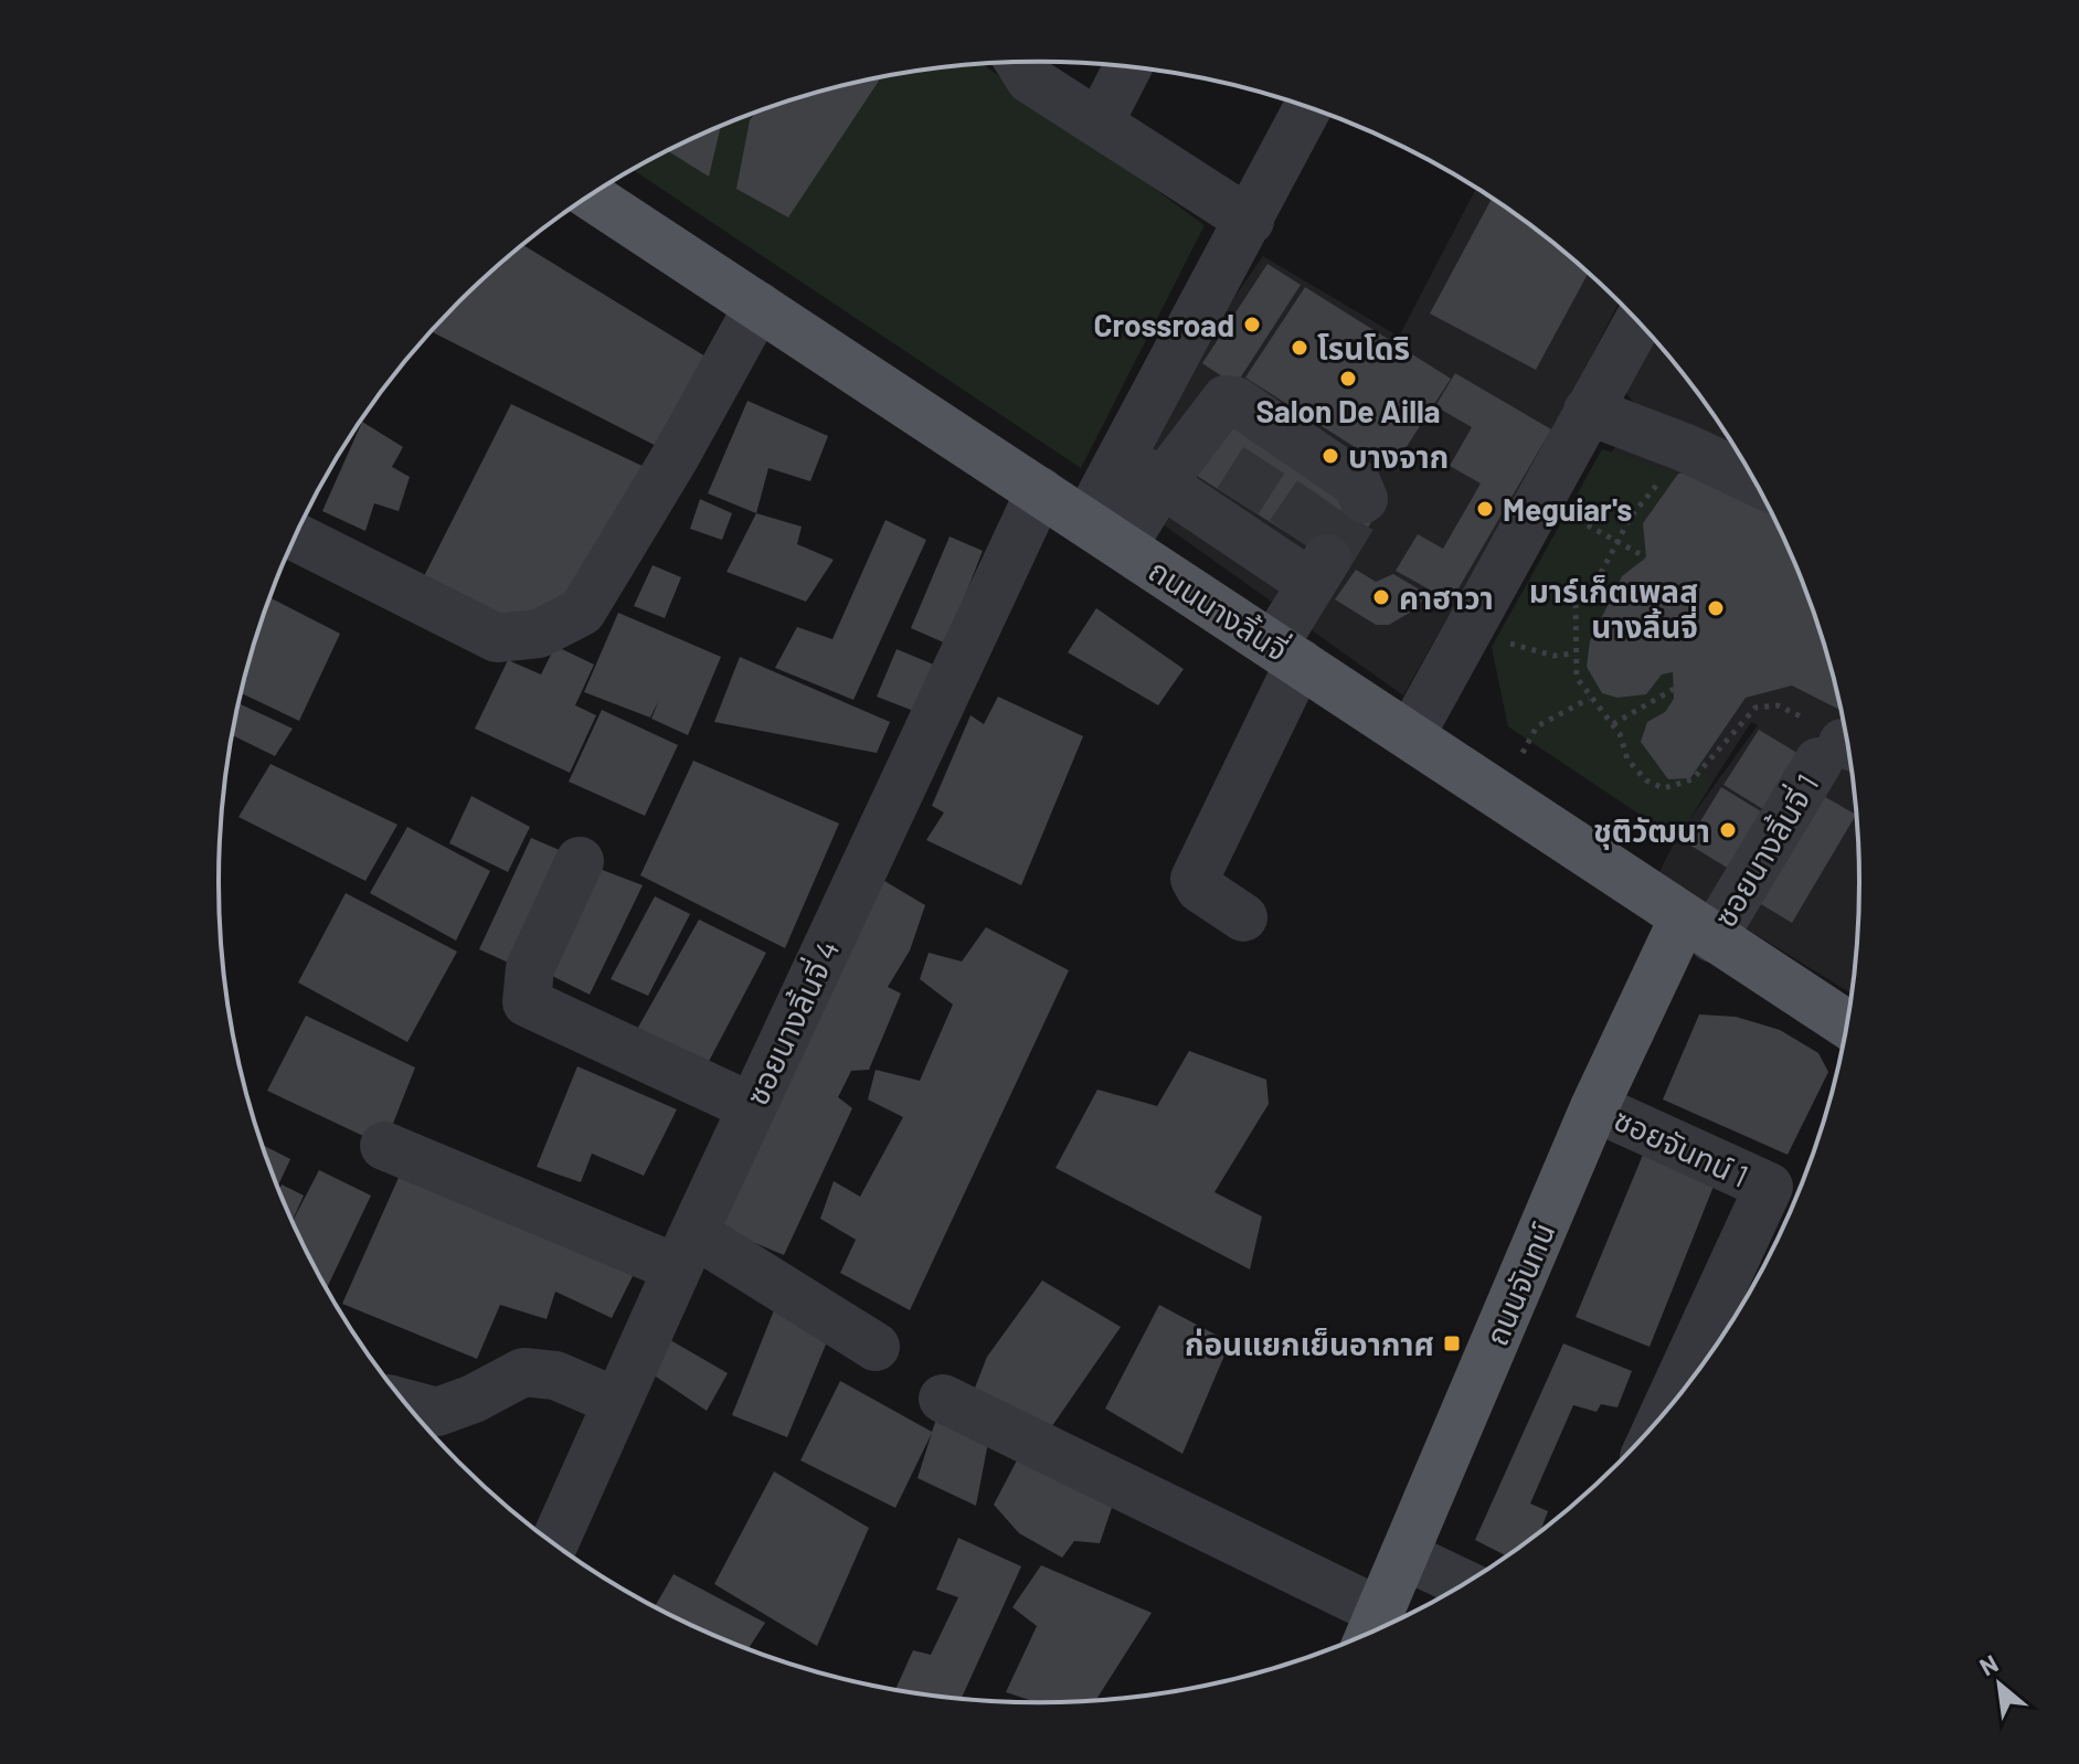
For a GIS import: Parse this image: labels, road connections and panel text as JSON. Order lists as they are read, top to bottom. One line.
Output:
{"streets":{"main road":["ถนนนางลิ้นจี่","ถนนจันทน์"],"street":["ซอยนางลิ้นจี่ 1","ซอยนางลิ้นจี่ 4","ซอยจันทน์ 1"]},"crossings":[["ถนนนางลิ้นจี่","ซอยนางลิ้นจี่ 1"],["ถนนนางลิ้นจี่","ซอยนางลิ้นจี่ 4"],["ถนนนางลิ้นจี่","ถนนจันทน์"],["ซอยนางลิ้นจี่ 1","ถนนจันทน์"],["ซอยจันทน์ 1","ถนนจันทน์"]],"places":{"other":["Crossroad","โรนโดริ","Salon De Ailla","บางจาก","Meguiar's","คาฮาวา","มาร์เก็ตเพลส นางลิ้นจี่","ชุติวัฒนา"],"transit":["ก่อนแยกเย็นอากาศ"]},"north":"top left"}
